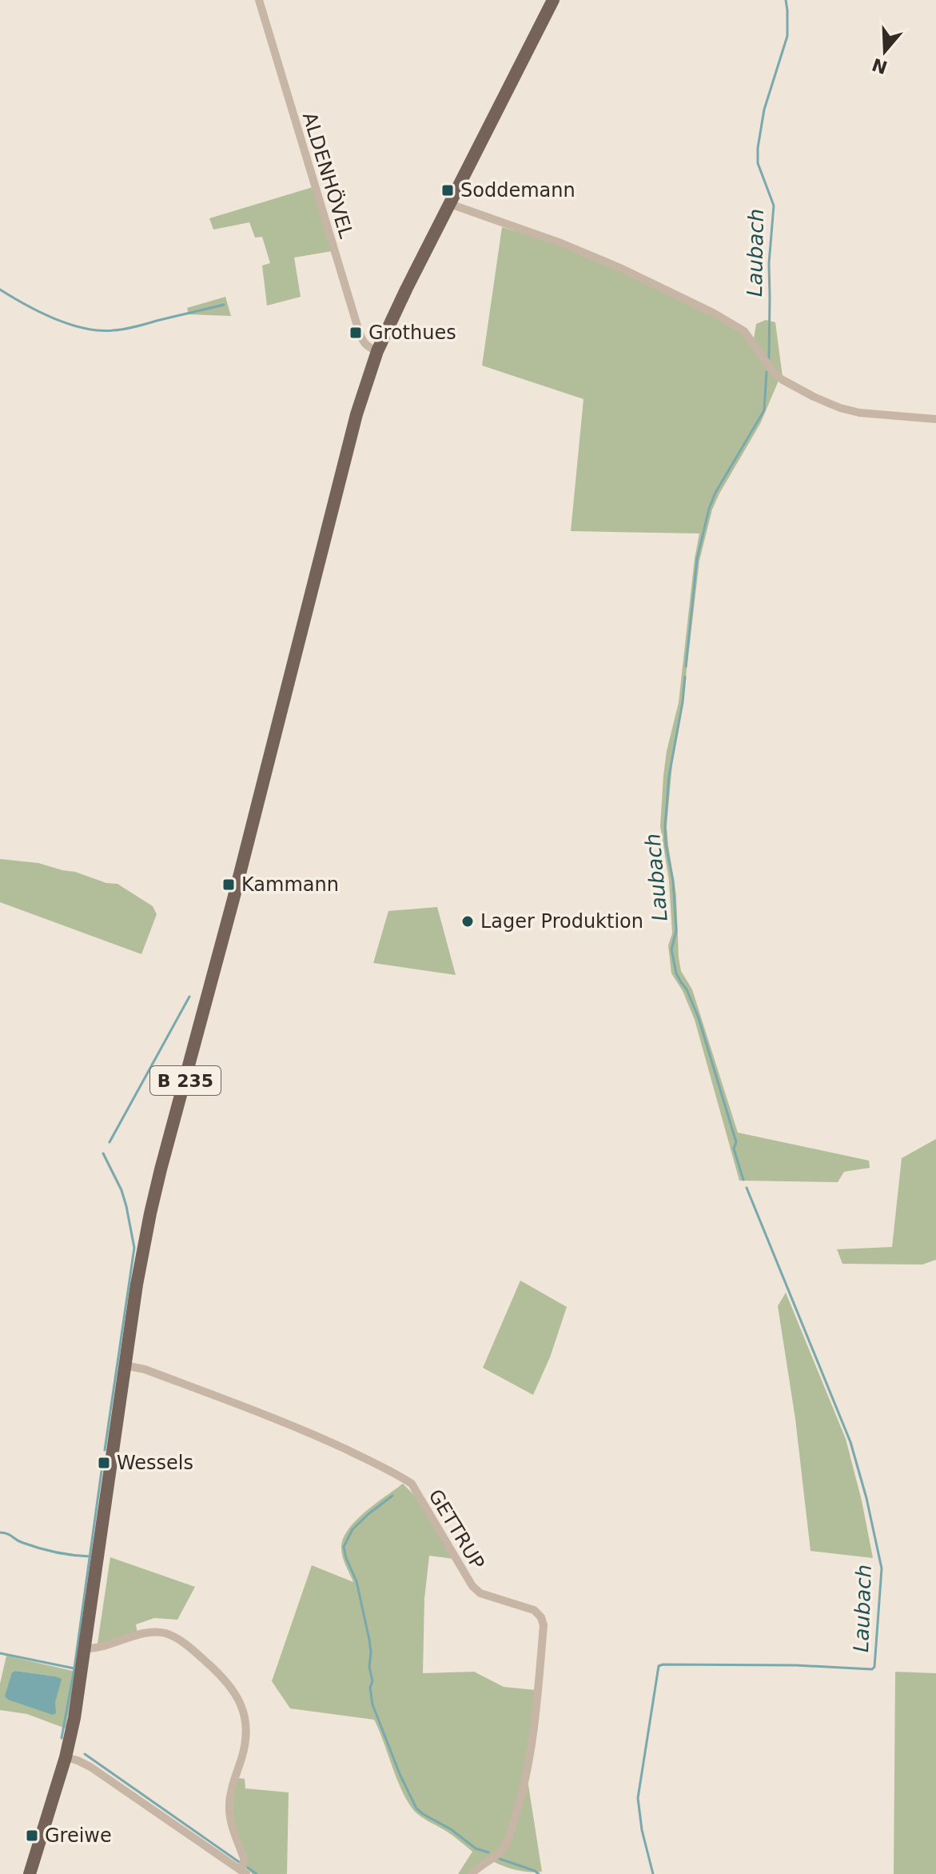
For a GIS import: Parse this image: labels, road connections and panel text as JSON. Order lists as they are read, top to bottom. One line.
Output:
{"streets":{"main road":["B 235"],"street":["ALDENHÖVEL","GETTRUP"]},"crossings":[["ALDENHÖVEL","B 235"],["B 235","GETTRUP"]],"water":["Laubach"],"places":{"transit":["Soddemann","Grothues","Kammann","Wessels","Greiwe"],"other":["Lager Produktion"]},"north":"bottom"}
